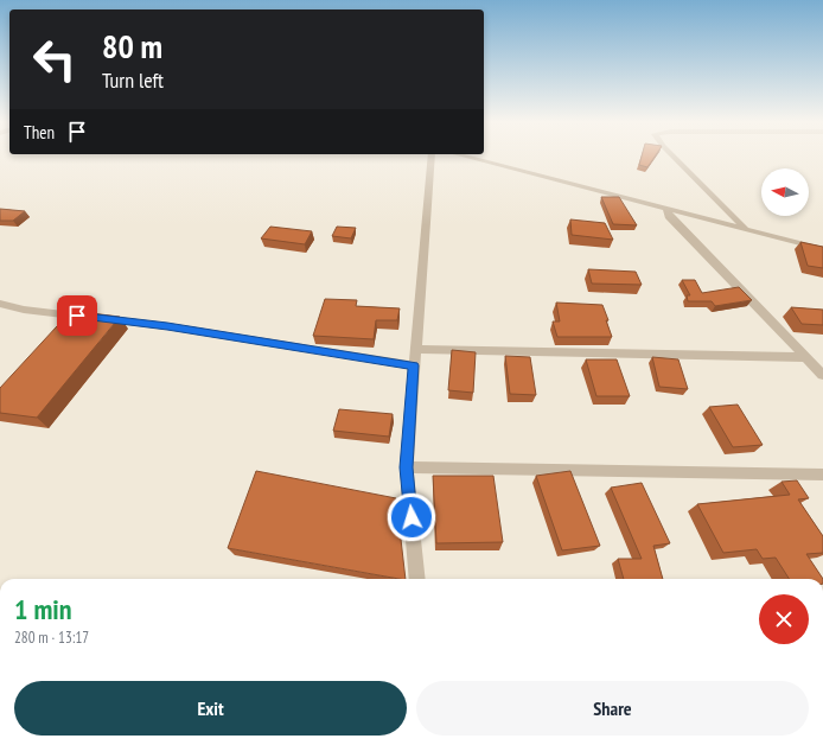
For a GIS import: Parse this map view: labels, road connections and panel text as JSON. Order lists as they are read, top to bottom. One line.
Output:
{"north":"left","page":{"turn":["80 m","Turn left"],"then":"Then","heading":["1 min","280 m · 13:17"],"buttons":["Exit","Share"]}}
